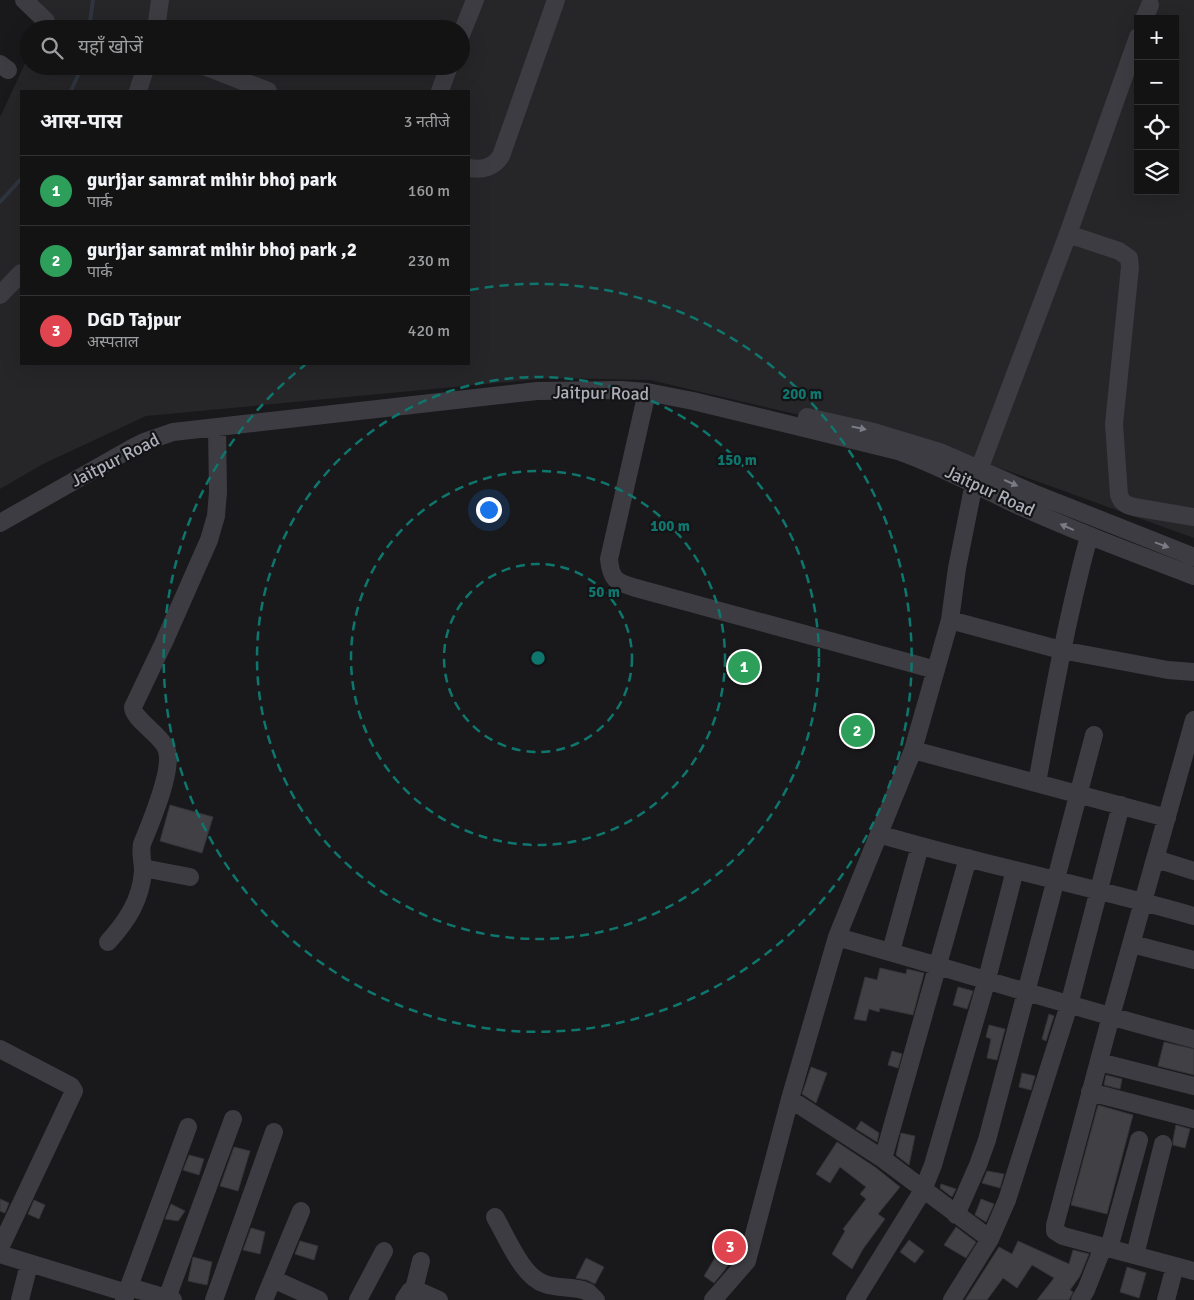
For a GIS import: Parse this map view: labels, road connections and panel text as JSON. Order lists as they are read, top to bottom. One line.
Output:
{"streets":{"street":["Jaitpur Road"]},"page":{"map_buttons":["+","−"],"search":"यहाँ खोजें","heading":["आस-पास","3 नतीजे"],"list":[{"mark":"1","name":"gurjjar samrat mihir bhoj park","note":"पार्क","value":"160 m"},{"mark":"2","name":"gurjjar samrat mihir bhoj park ,2","note":"पार्क","value":"230 m"},{"mark":"3","name":"DGD Tajpur","note":"अस्पताल","value":"420 m"}],"pins":["1","2","3"]},"rings":["200 m","150 m","100 m","50 m"]}
